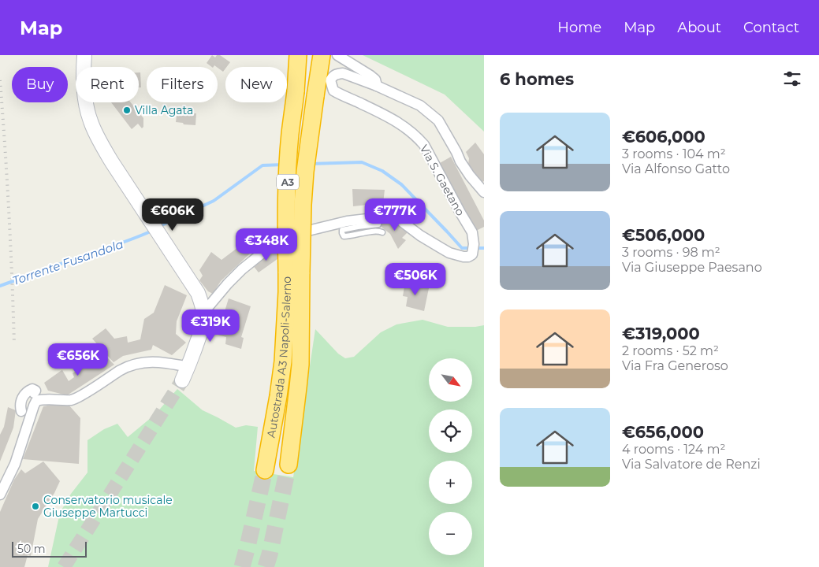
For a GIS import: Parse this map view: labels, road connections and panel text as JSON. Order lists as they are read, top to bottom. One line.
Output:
{"streets":{"highway":["A3","Autostrada A3 Napoli-Salerno"],"street":["Via S. Gaetano"]},"water":["Torrente Fusandola"],"places":["Villa Agata","Conservatorio musicale Giuseppe Martucci"],"scale_bar":"50 m","north":"bottom right","page":{"header":"Map","nav":["Home","Map","About","Contact"],"heading":"6 homes","chip":["Buy","Rent","Filters","New"],"list":[{"name":"€606,000","note":"3 rooms · 104 m² · Via Alfonso Gatto"},{"name":"€506,000","note":"3 rooms · 98 m² · Via Giuseppe Paesano"},{"name":"€319,000","note":"2 rooms · 52 m² · Via Fra Generoso"},{"name":"€656,000","note":"4 rooms · 124 m² · Via Salvatore de Renzi"}],"price":["€606K","€777K","€348K","€506K","€319K","€656K"],"map_buttons":["+","−"],"scale":"50 m"}}
